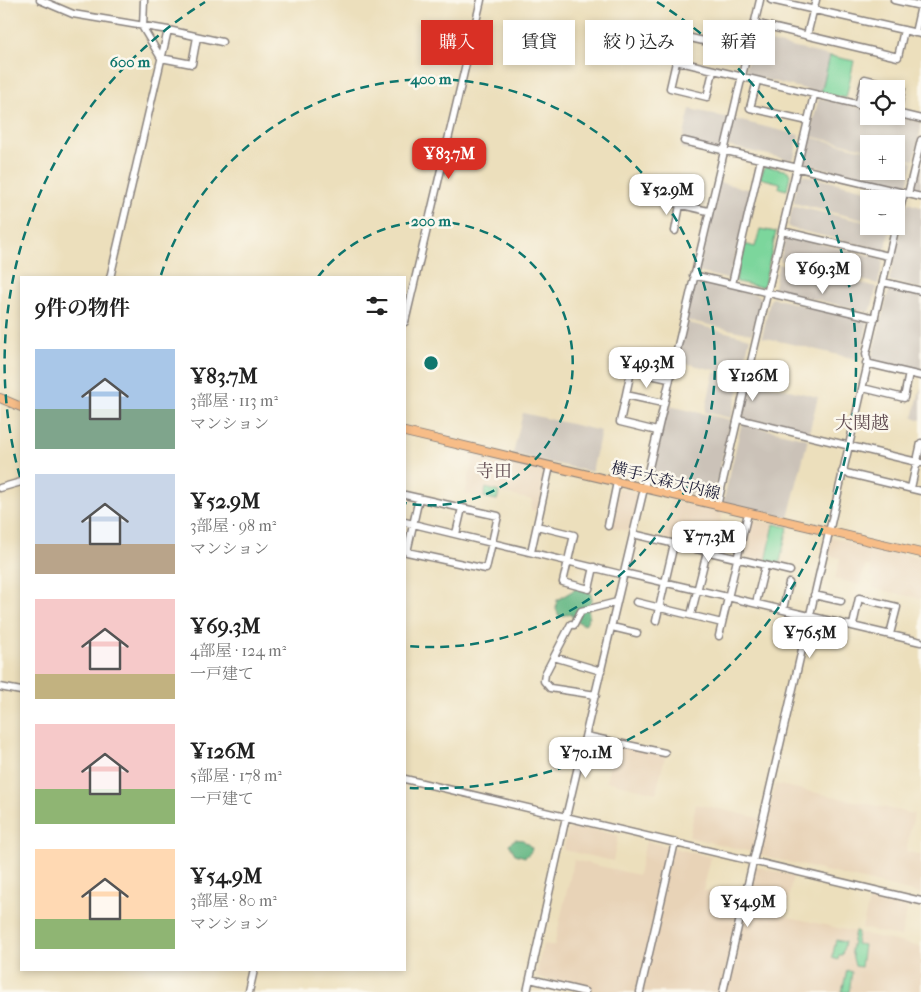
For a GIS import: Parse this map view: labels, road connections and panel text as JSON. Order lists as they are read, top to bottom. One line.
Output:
{"streets":{"main road":["横手大森大内線"]},"districts":["大関越","寺田"],"page":{"chip":["購入","賃貸","絞り込み","新着"],"map_buttons":["+","−"],"price":["¥83.7M","¥52.9M","¥69.3M","¥49.3M","¥126M","¥77.3M","¥76.5M","¥70.1M","¥54.9M"],"heading":"9件の物件","list":[{"name":"¥83.7M","note":"3部屋 · 113 m² · マンション"},{"name":"¥52.9M","note":"3部屋 · 98 m² · マンション"},{"name":"¥69.3M","note":"4部屋 · 124 m² · 一戸建て"},{"name":"¥126M","note":"5部屋 · 178 m² · 一戸建て"},{"name":"¥54.9M","note":"3部屋 · 80 m² · マンション"}]},"rings":["600 m","400 m","200 m"]}
